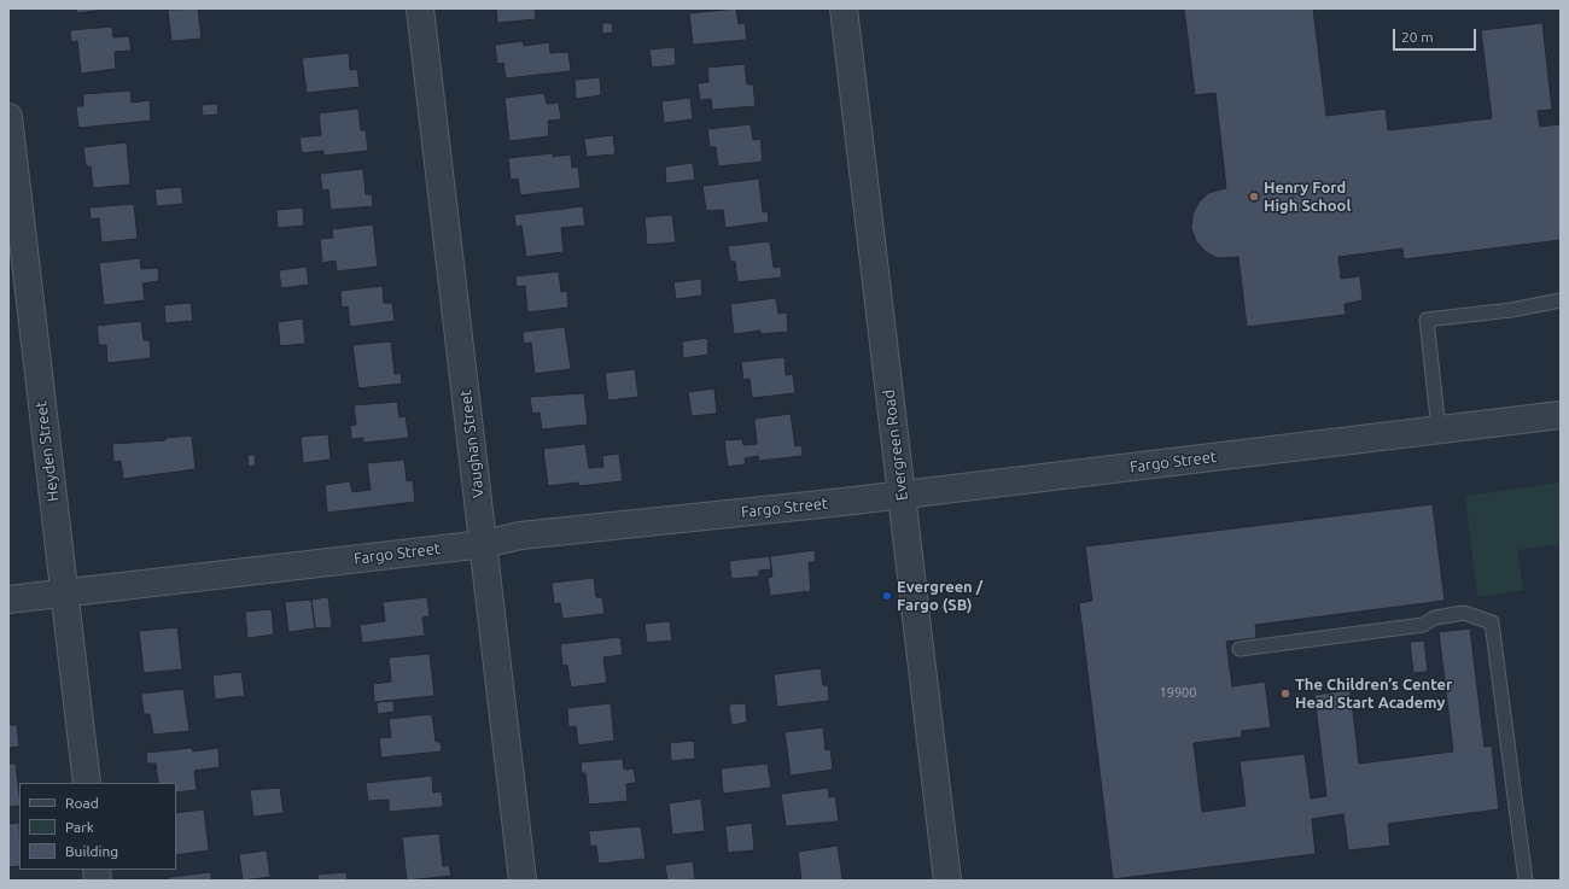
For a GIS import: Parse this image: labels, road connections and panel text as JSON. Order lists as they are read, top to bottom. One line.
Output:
{"streets":{"street":["Vaughan Street","Evergreen Road","Heyden Street","Fargo Street"]},"crossings":[["Vaughan Street","Fargo Street"],["Evergreen Road","Fargo Street"],["Heyden Street","Fargo Street"]],"places":["Henry Ford High School","Evergreen / Fargo (SB)","The Children’s Center Head Start Academy"],"house_numbers":["19900"],"legend":["Road","Park","Building"],"scale_bar":"20 m"}
